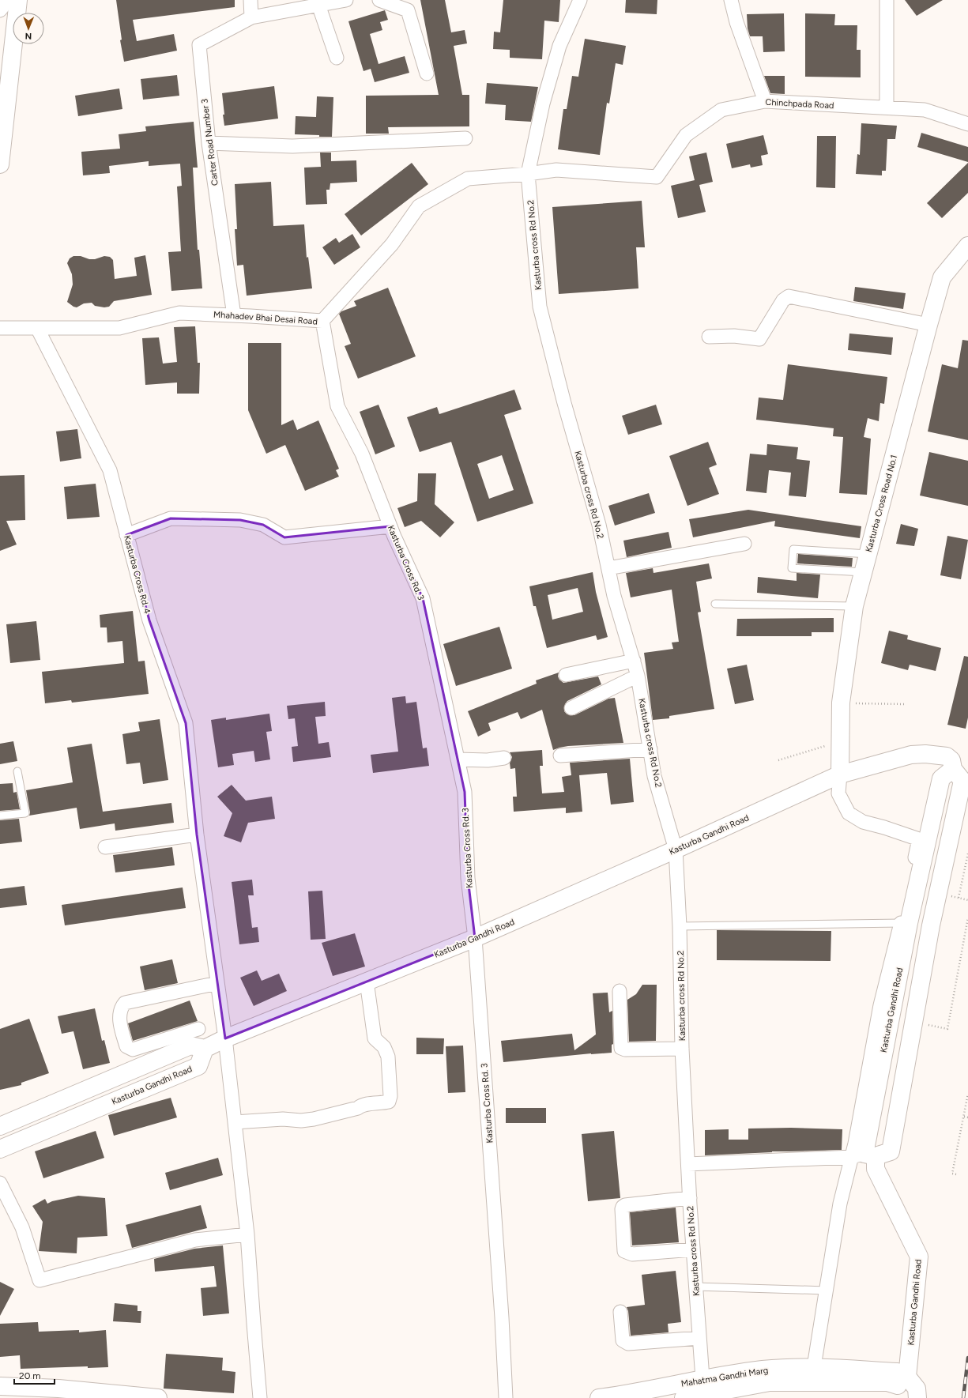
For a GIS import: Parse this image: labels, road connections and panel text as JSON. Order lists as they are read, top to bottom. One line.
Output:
{"streets":{"main road":["Kasturba Cross Road No.1","Kasturba Gandhi Road","Mahatma Gandhi Marg"],"street":["Chinchpada Road","Carter Road Number 3","Kasturba cross Rd No.2","Mhahadev Bhai Desai Road","Kasturba Cross Rd. 3","Kasturba Cross Rd. 4"]},"crossings":[["Chinchpada Road","Kasturba cross Rd No.2"],["Chinchpada Road","Mhahadev Bhai Desai Road"],["Carter Road Number 3","Mhahadev Bhai Desai Road"],["Kasturba cross Rd No.2","Mhahadev Bhai Desai Road"],["Kasturba cross Rd No.2","Kasturba Gandhi Road"],["Kasturba cross Rd No.2","Mahatma Gandhi Marg"],["Mhahadev Bhai Desai Road","Kasturba Cross Rd. 3"],["Mhahadev Bhai Desai Road","Kasturba Cross Rd. 4"],["Kasturba Cross Road No.1","Kasturba Gandhi Road"],["Kasturba Cross Rd. 3","Kasturba Gandhi Road"],["Kasturba Cross Rd. 4","Kasturba Gandhi Road"]],"scale_bar":"20 m","north":"bottom"}
